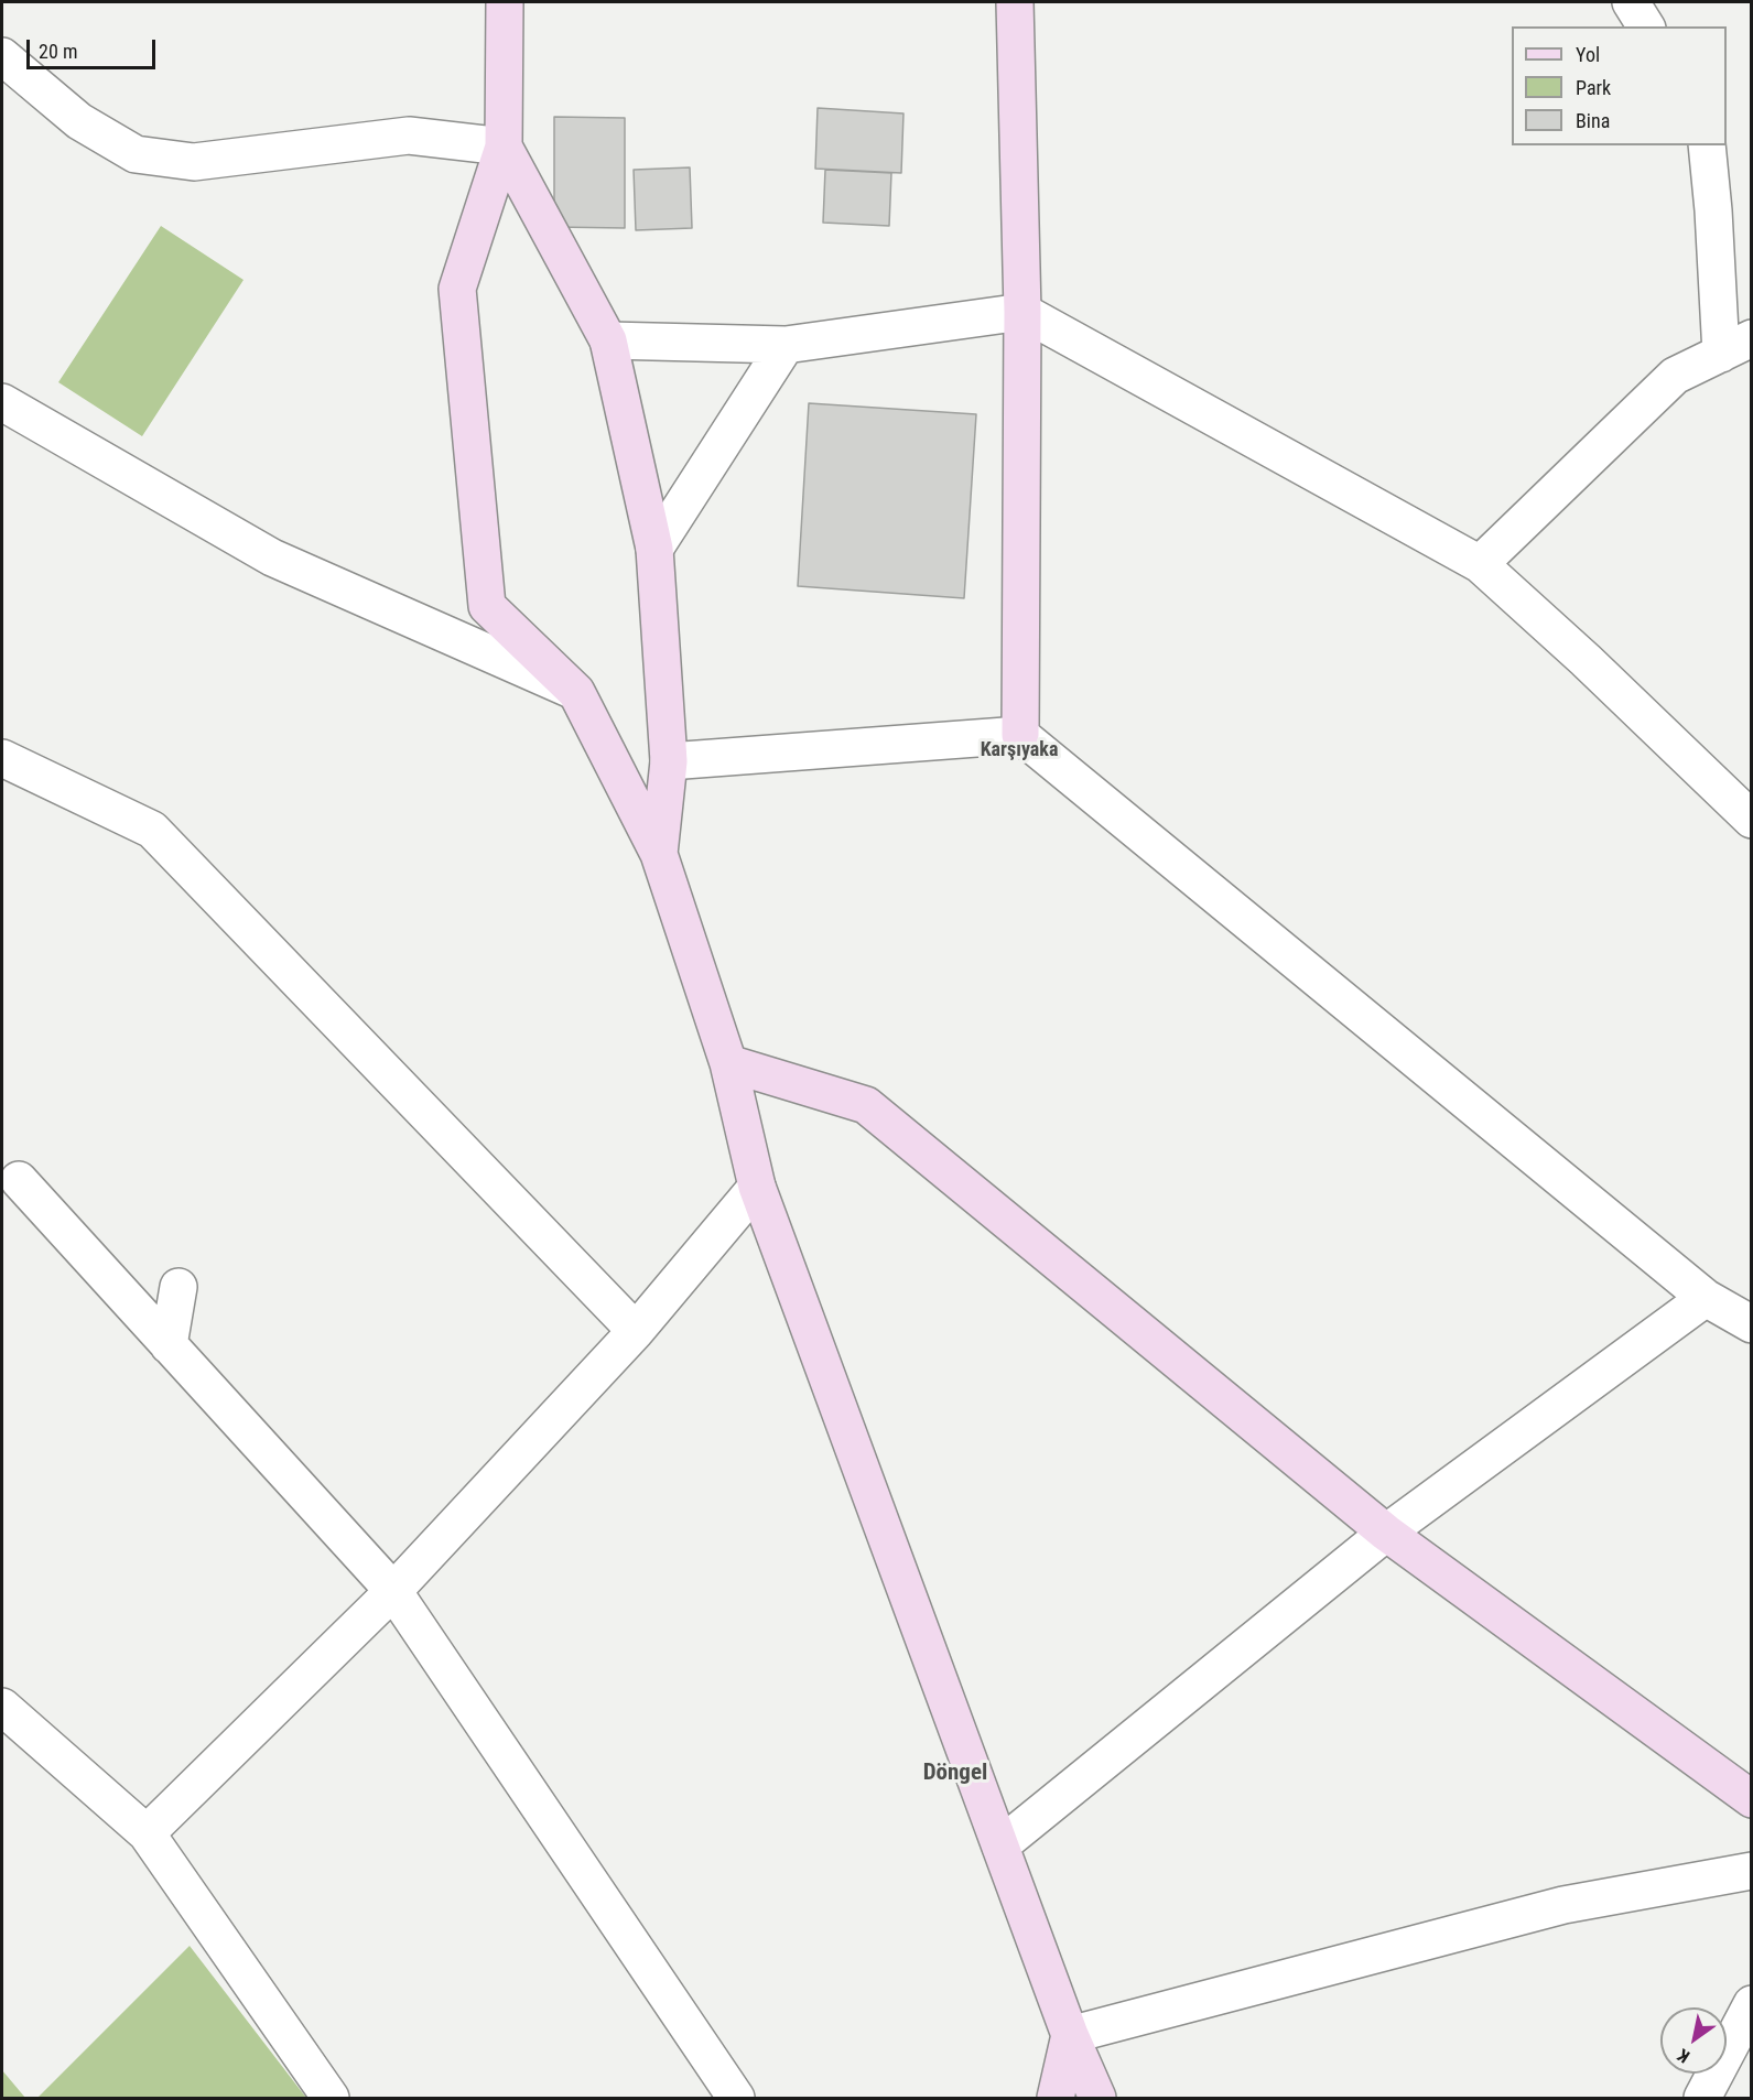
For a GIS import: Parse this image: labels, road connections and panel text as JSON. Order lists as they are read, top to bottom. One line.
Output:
{"districts":["Karşıyaka","Döngel"],"legend":["Yol","Park","Bina"],"scale_bar":"20 m","north":"bottom left"}
